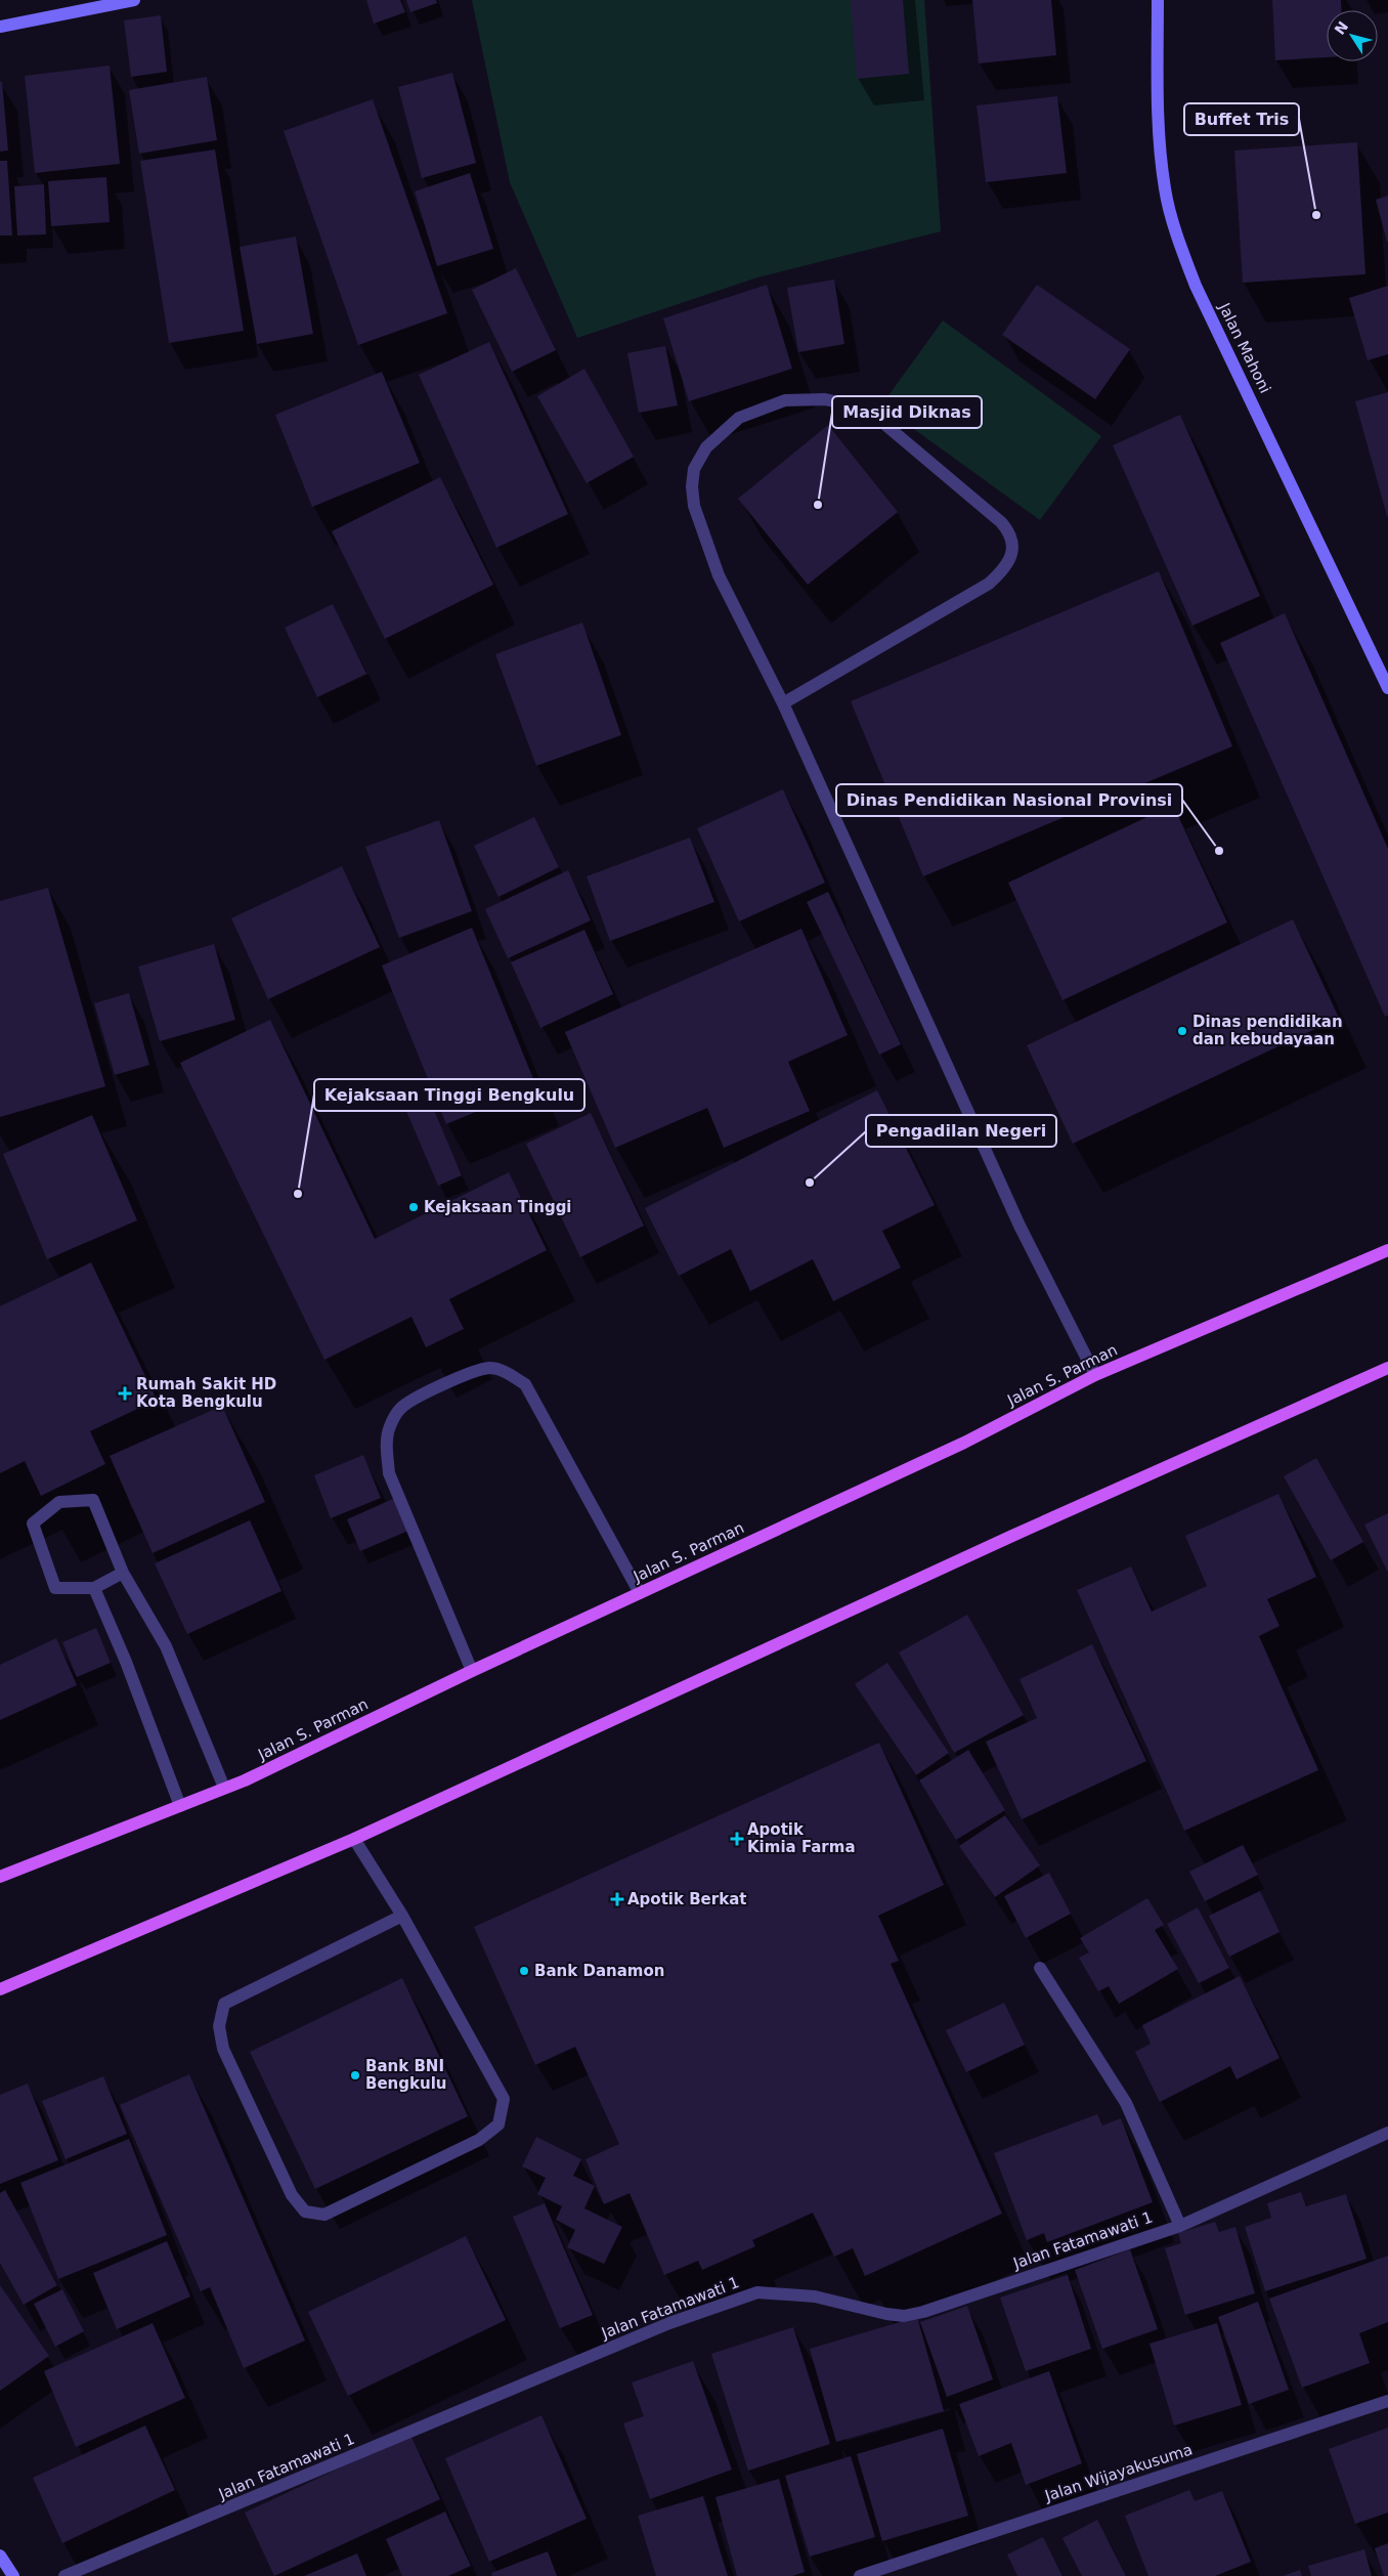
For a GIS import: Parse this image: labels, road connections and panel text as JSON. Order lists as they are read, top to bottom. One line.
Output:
{"streets":{"main road":["Jalan S. Parman"],"street":["Jalan Mahoni","Jalan Fatamawati 1","Jalan Wijayakusuma"]},"places":{"other":["Buffet Tris","Masjid Diknas","Dinas Pendidikan Nasional Provinsi","Dinas pendidikan dan kebudayaan","Pengadilan Negeri","Kejaksaan Tinggi Bengkulu","Kejaksaan Tinggi","Bank Danamon","Bank BNI Bengkulu"],"health":["Rumah Sakit HD Kota Bengkulu","Apotik Kimia Farma","Apotik Berkat"]},"north":"top left"}
